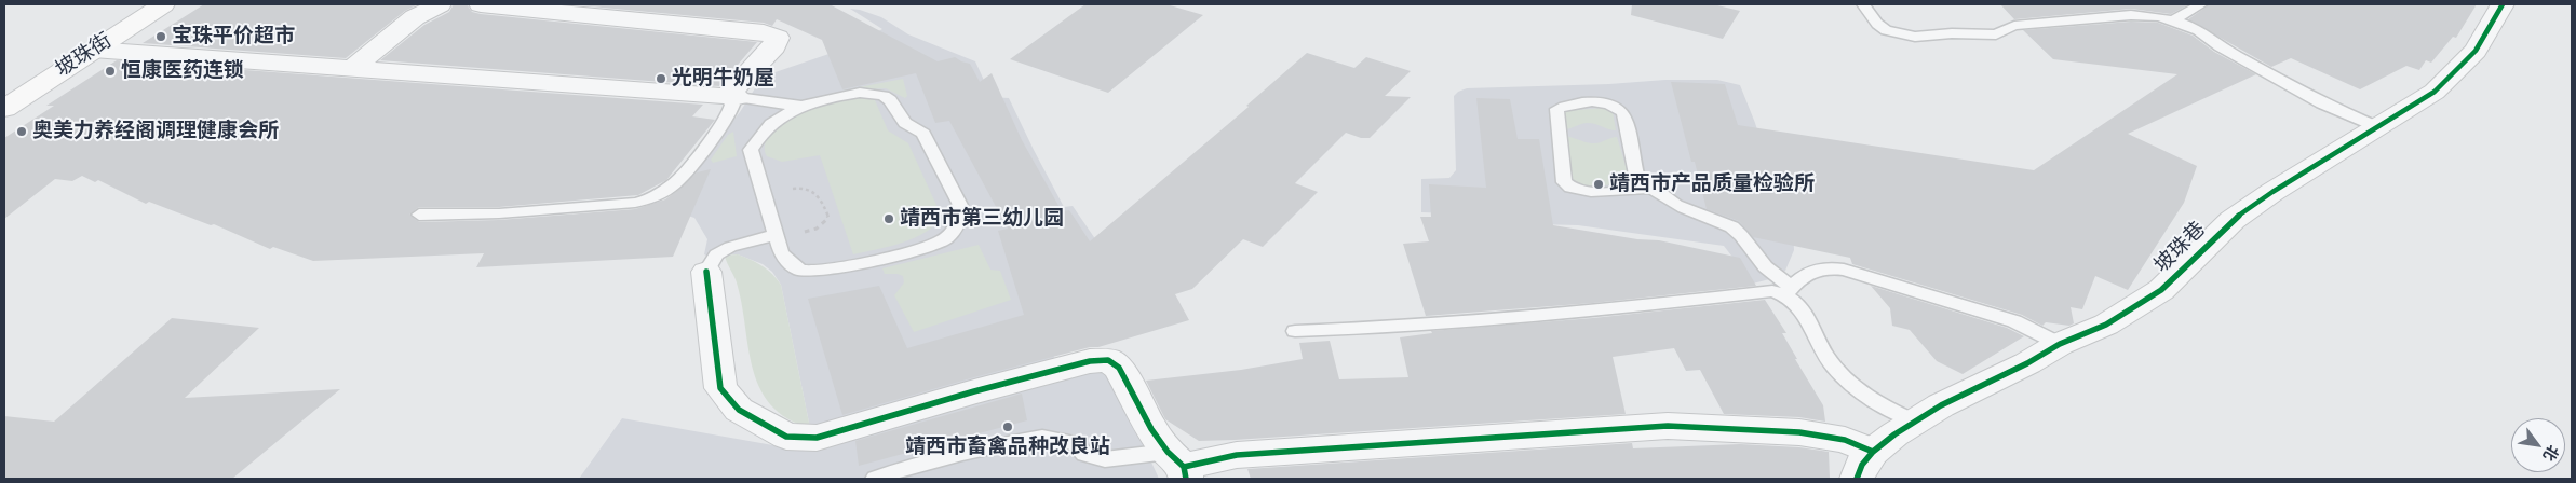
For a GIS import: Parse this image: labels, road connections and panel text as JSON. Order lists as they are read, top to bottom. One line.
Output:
{"streets":{"main road":["坡珠街"],"street":["坡珠巷"]},"places":["宝珠平价超市","恒康医药连锁","光明牛奶屋","奥美力养经阁调理健康会所","靖西市产品质量检验所","靖西市第三幼儿园","靖西市畜禽品种改良站"],"north":"bottom right"}
